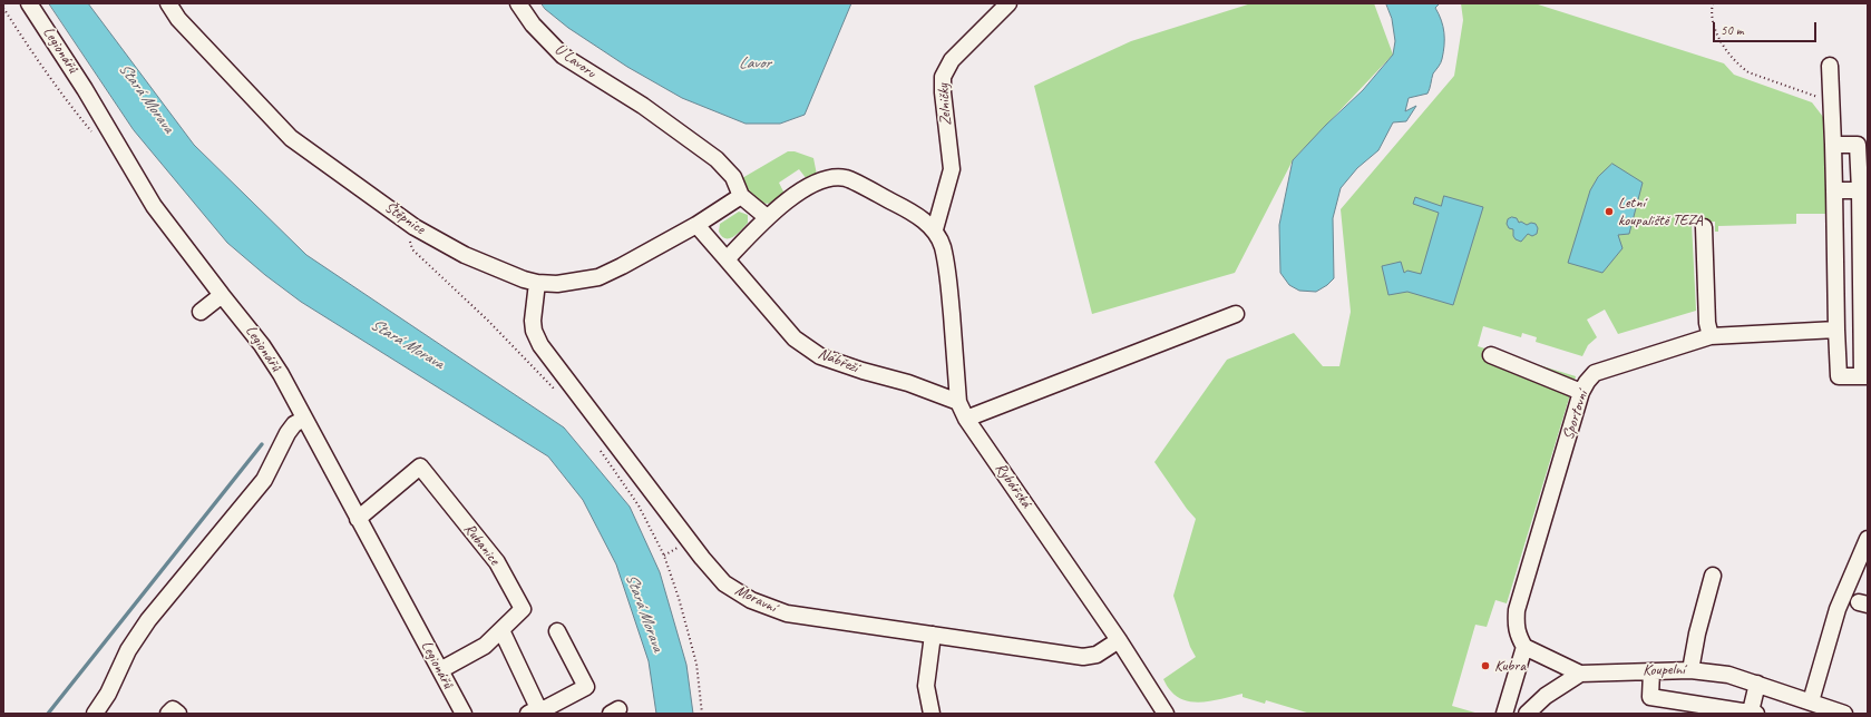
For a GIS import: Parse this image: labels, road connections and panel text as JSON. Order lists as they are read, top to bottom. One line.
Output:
{"streets":{"street":["Legionářů","U Lavoru","Zelničky","Štěpnice","Nábřeží","Sportovní","Rybářská","Rubanice","Moravní","Koupelní"]},"crossings":[["Legionářů","Rubanice"],["Zelničky","Rybářská"],["Štěpnice","Nábřeží"],["Štěpnice","Moravní"],["Nábřeží","Rybářská"],["Rybářská","Moravní"]],"water":["Lavor","Stará Morava"],"places":["Letní koupaliště TEZA","Kubra"],"scale_bar":"50 m"}
